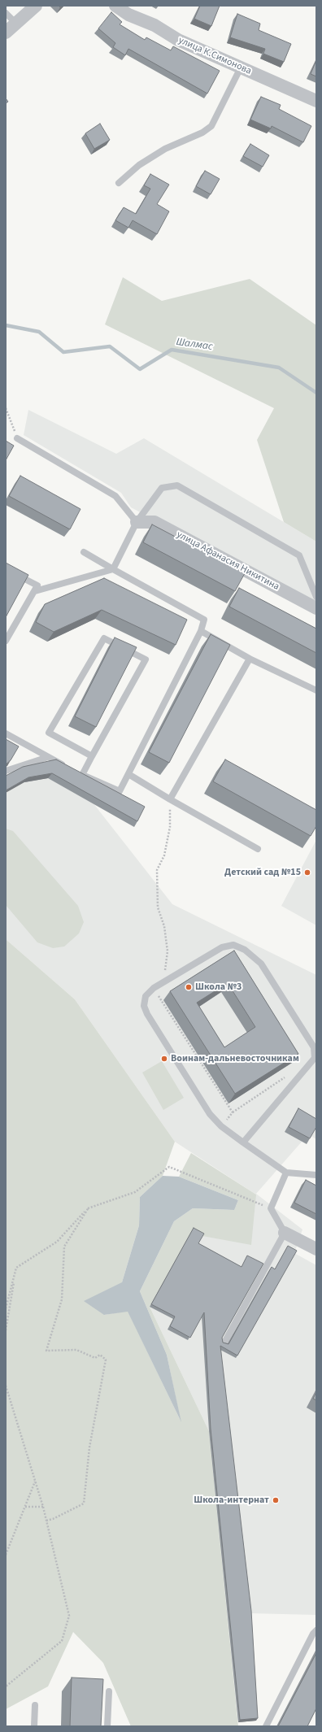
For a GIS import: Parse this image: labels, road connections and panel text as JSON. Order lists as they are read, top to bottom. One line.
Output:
{"streets":{"street":["улица К.Симонова","улица Афанасия Никитина"]},"water":["Шалмас"],"places":["Детский сад №15","Школа №3","Воинам-дальневосточникам","Школа-интернат"]}
